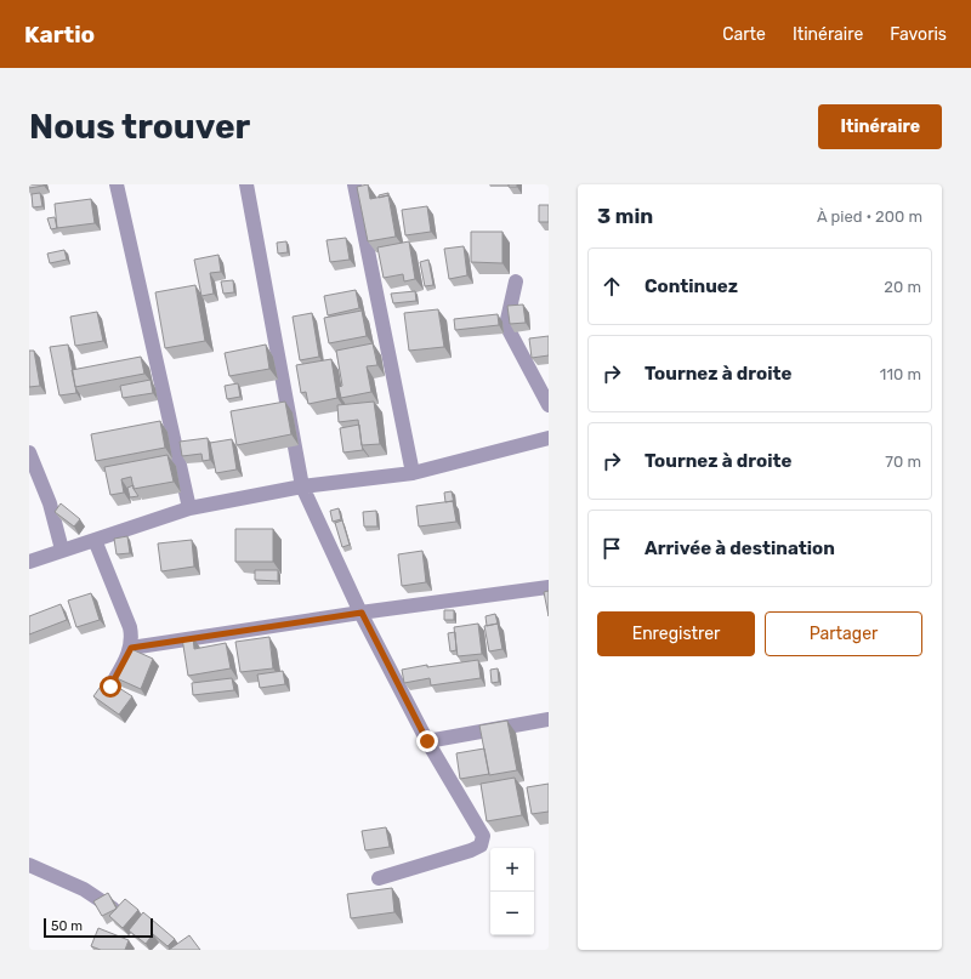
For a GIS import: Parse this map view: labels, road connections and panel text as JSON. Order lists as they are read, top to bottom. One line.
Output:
{"scale_bar":"50 m","page":{"header":"Kartio","nav":["Carte","Itinéraire","Favoris"],"buttons":["Itinéraire",["Enregistrer","Partager"]],"title":"Nous trouver","heading":["3 min","À pied · 200 m"],"list":[["Continuez","20 m"],["Tournez à droite","110 m"],["Tournez à droite","70 m"],"Arrivée à destination"],"map_buttons":["+","−"],"scale":"50 m"}}
